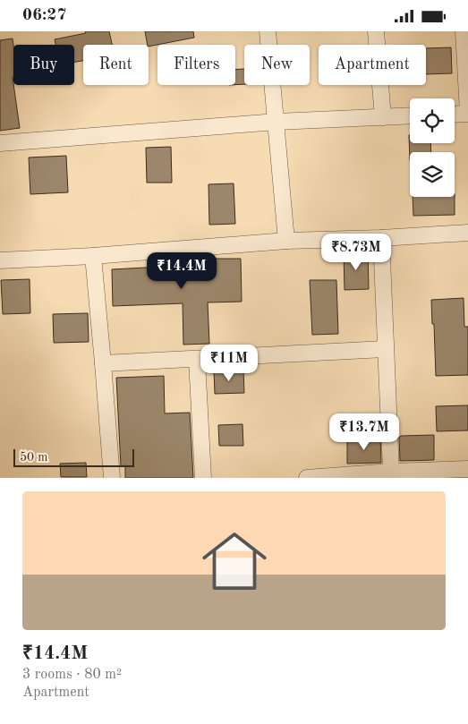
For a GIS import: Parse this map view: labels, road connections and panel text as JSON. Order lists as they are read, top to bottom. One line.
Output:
{"scale_bar":"50 m","page":{"status":"06:27","chip":["Buy","Rent","Filters","New","Apartment"],"price":["₹8.73M","₹14.4M","₹11M","₹13.7M"],"scale":"50 m","list":[{"name":"₹14.4M","note":"3 rooms · 80 m² · Apartment"}]}}
